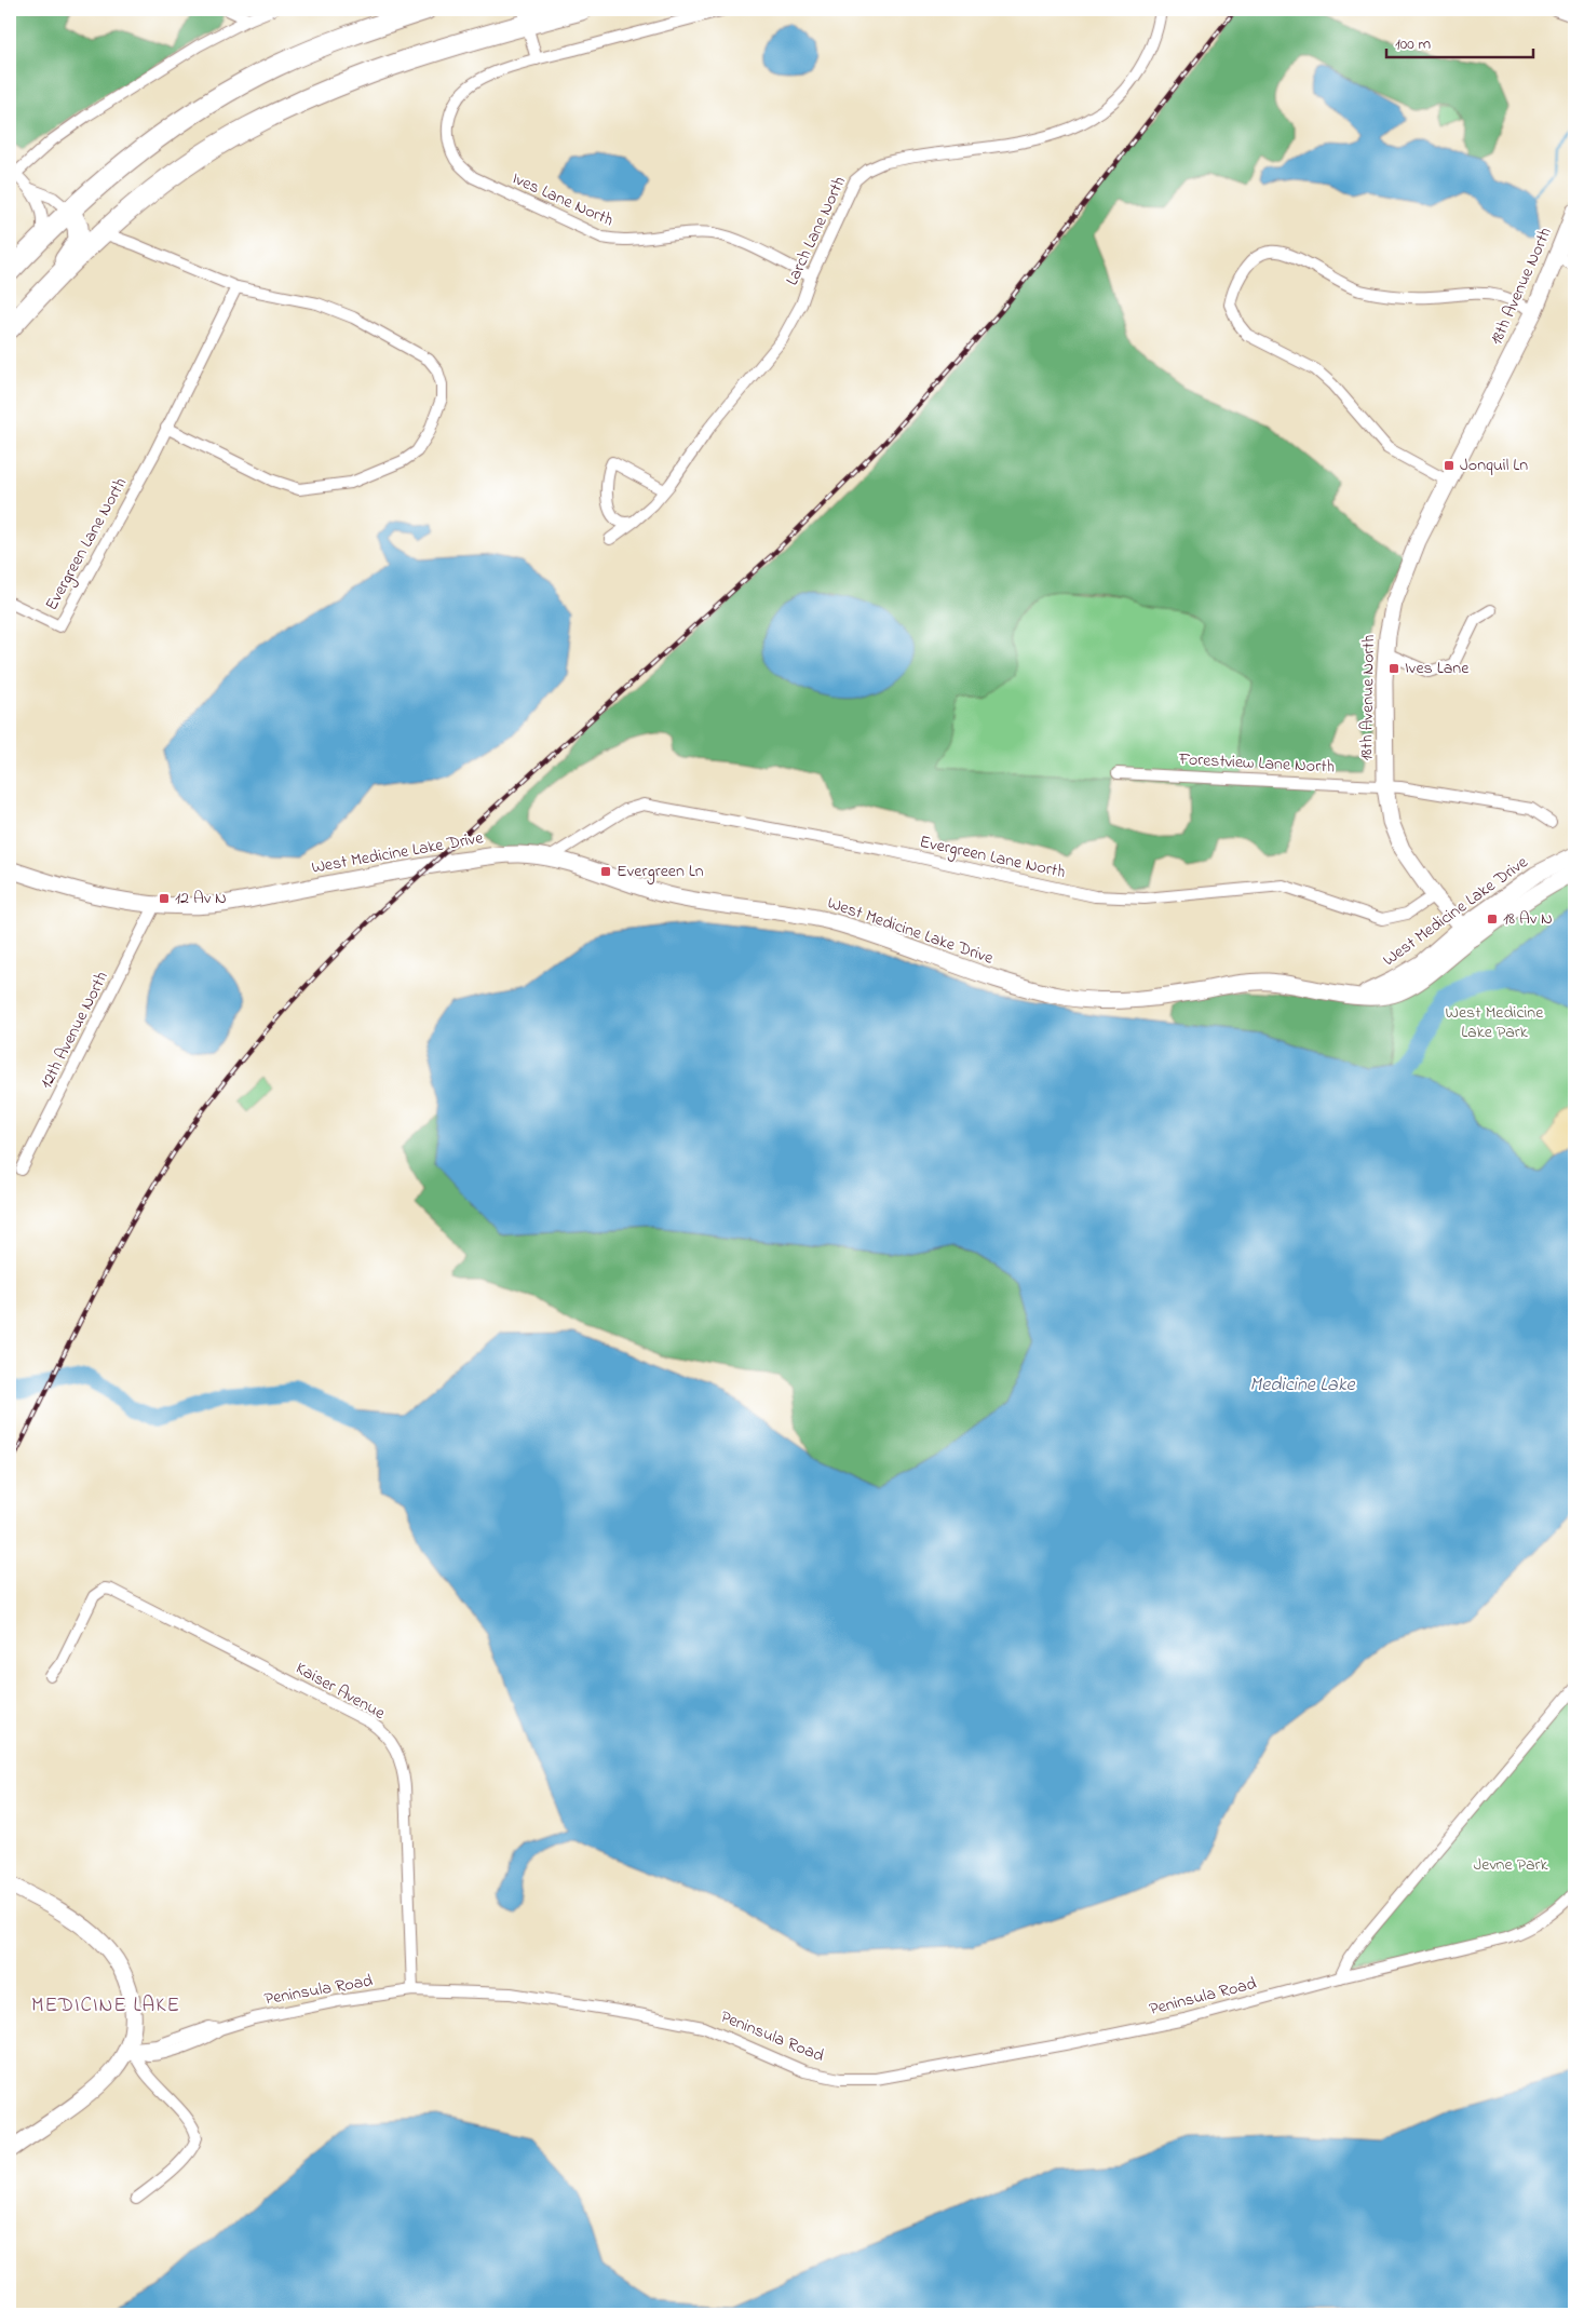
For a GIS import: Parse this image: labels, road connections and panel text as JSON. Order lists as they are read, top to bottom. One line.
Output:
{"streets":{"street":["Ives Lane North","Larch Lane North","18th Avenue North","Evergreen Lane North","Forestview Lane North","West Medicine Lake Drive","12th Avenue North","Kaiser Avenue","Peninsula Road"]},"crossings":[["Ives Lane North","Larch Lane North"],["18th Avenue North","Evergreen Lane North"],["18th Avenue North","Forestview Lane North"],["18th Avenue North","West Medicine Lake Drive"],["Evergreen Lane North","West Medicine Lake Drive"],["West Medicine Lake Drive","12th Avenue North"],["Kaiser Avenue","Peninsula Road"]],"districts":["MEDICINE LAKE"],"water":["Medicine Lake"],"parks":["West Medicine Lake Park","Jevne Park"],"places":{"transit":["Jonquil Ln","Ives Lane","Evergreen Ln","12 Av N","18 Av N"]},"scale_bar":"100 m"}
